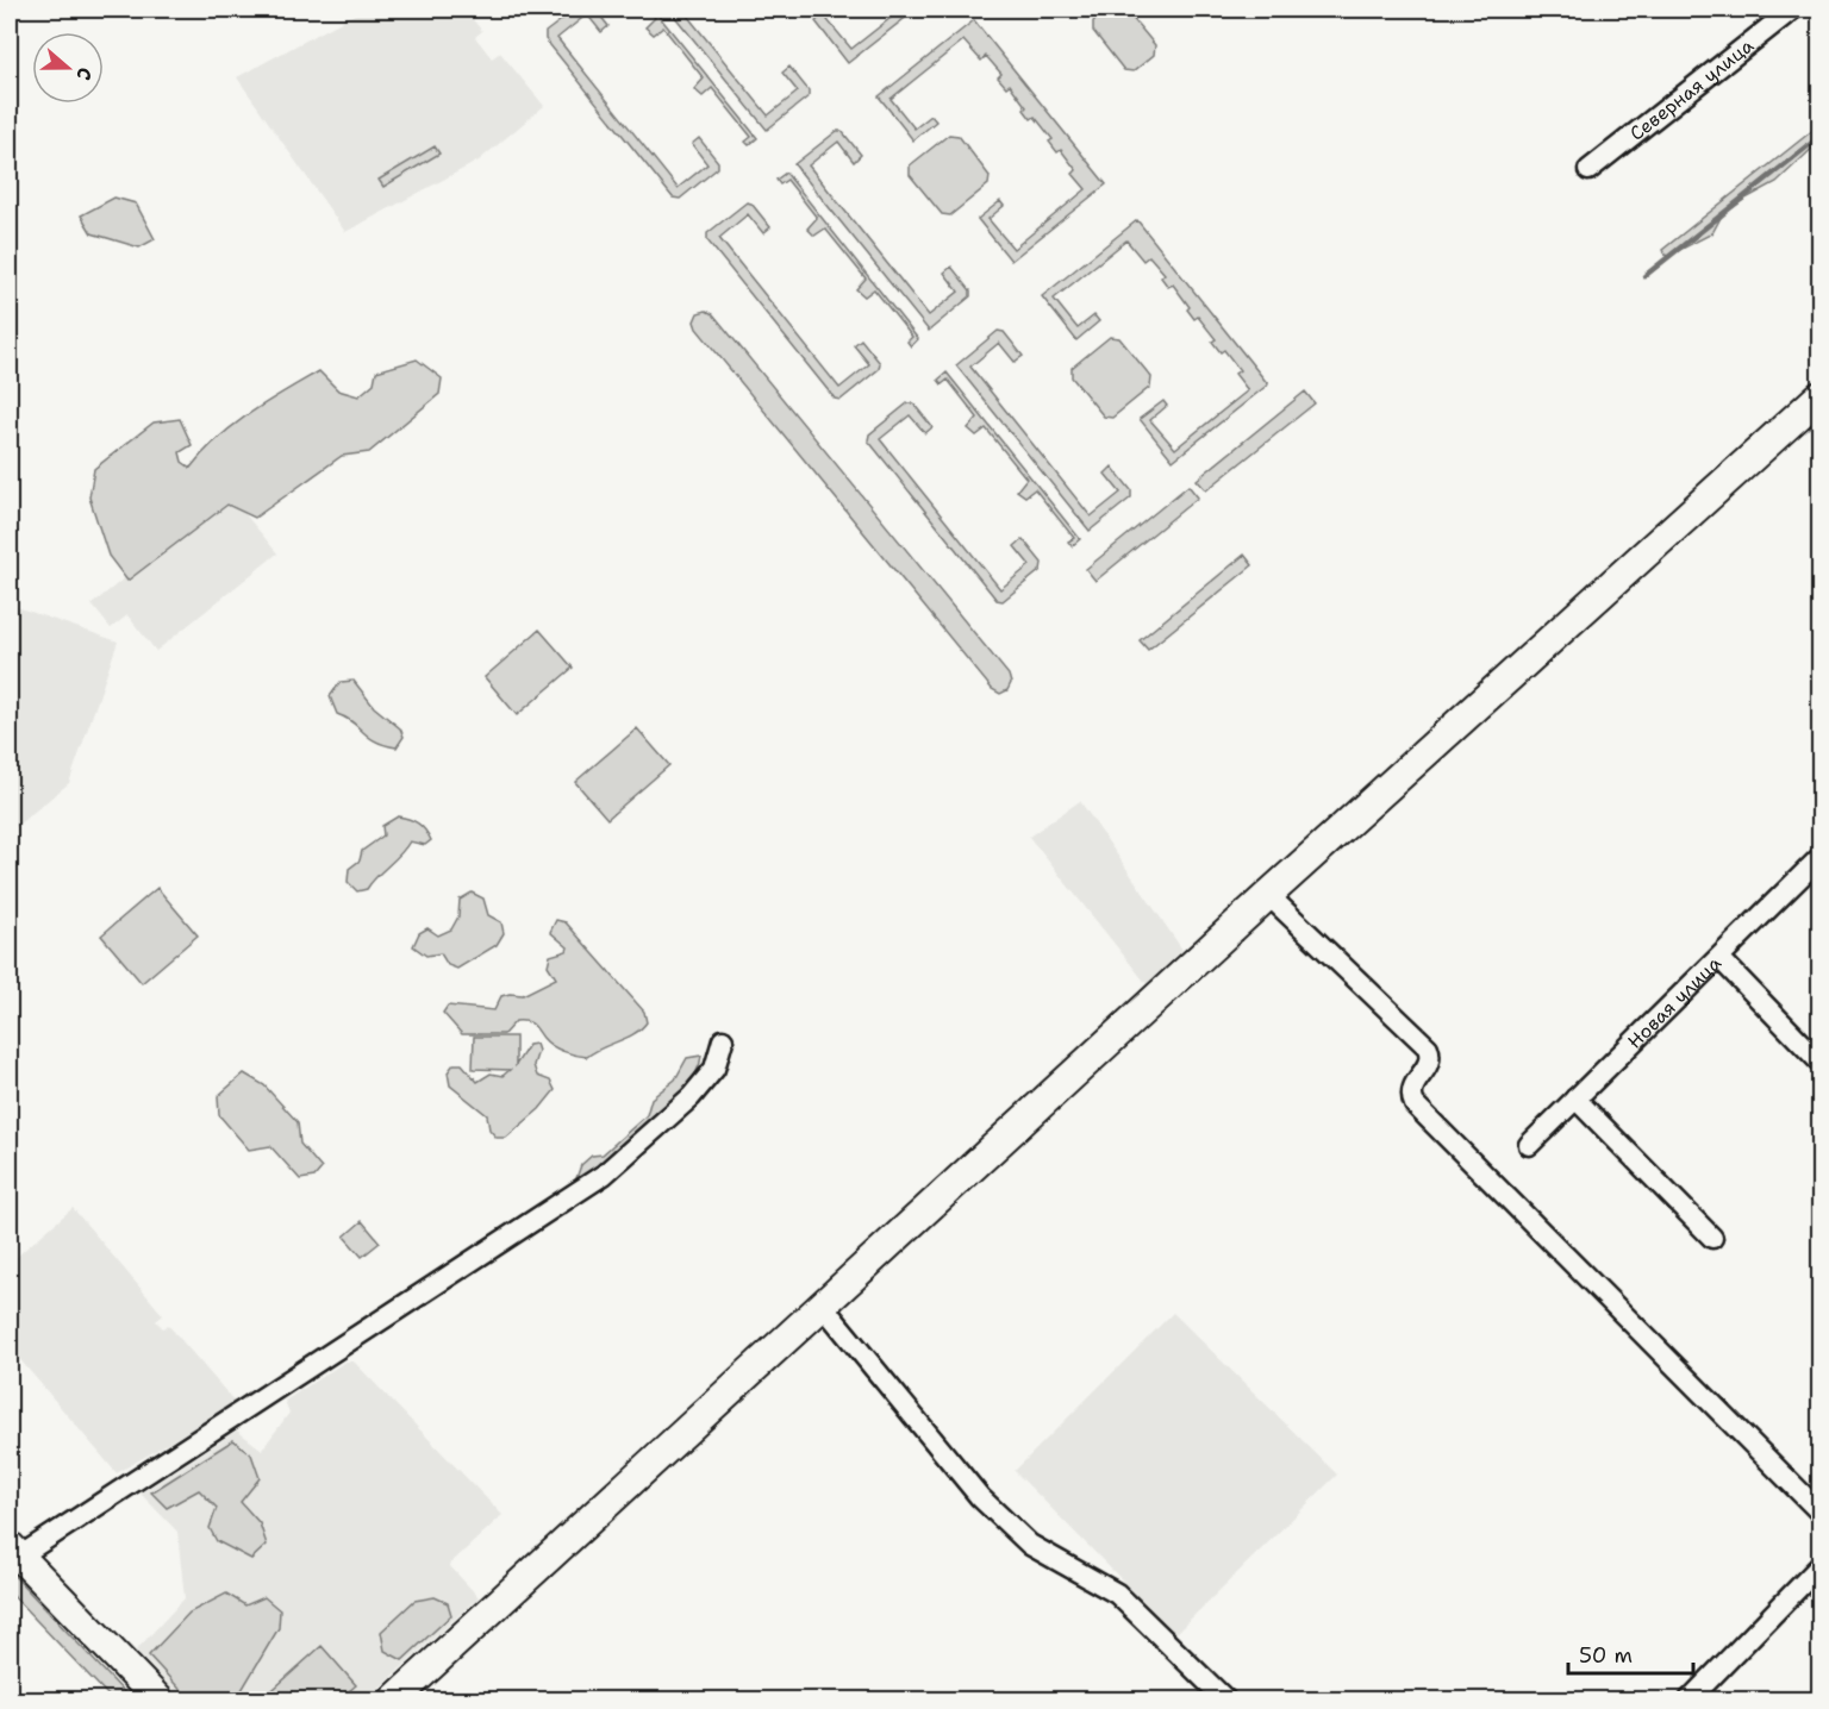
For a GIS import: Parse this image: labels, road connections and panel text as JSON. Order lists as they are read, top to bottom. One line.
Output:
{"streets":{"street":["Северная улица","Новая улица"]},"scale_bar":"50 m","north":"right"}
